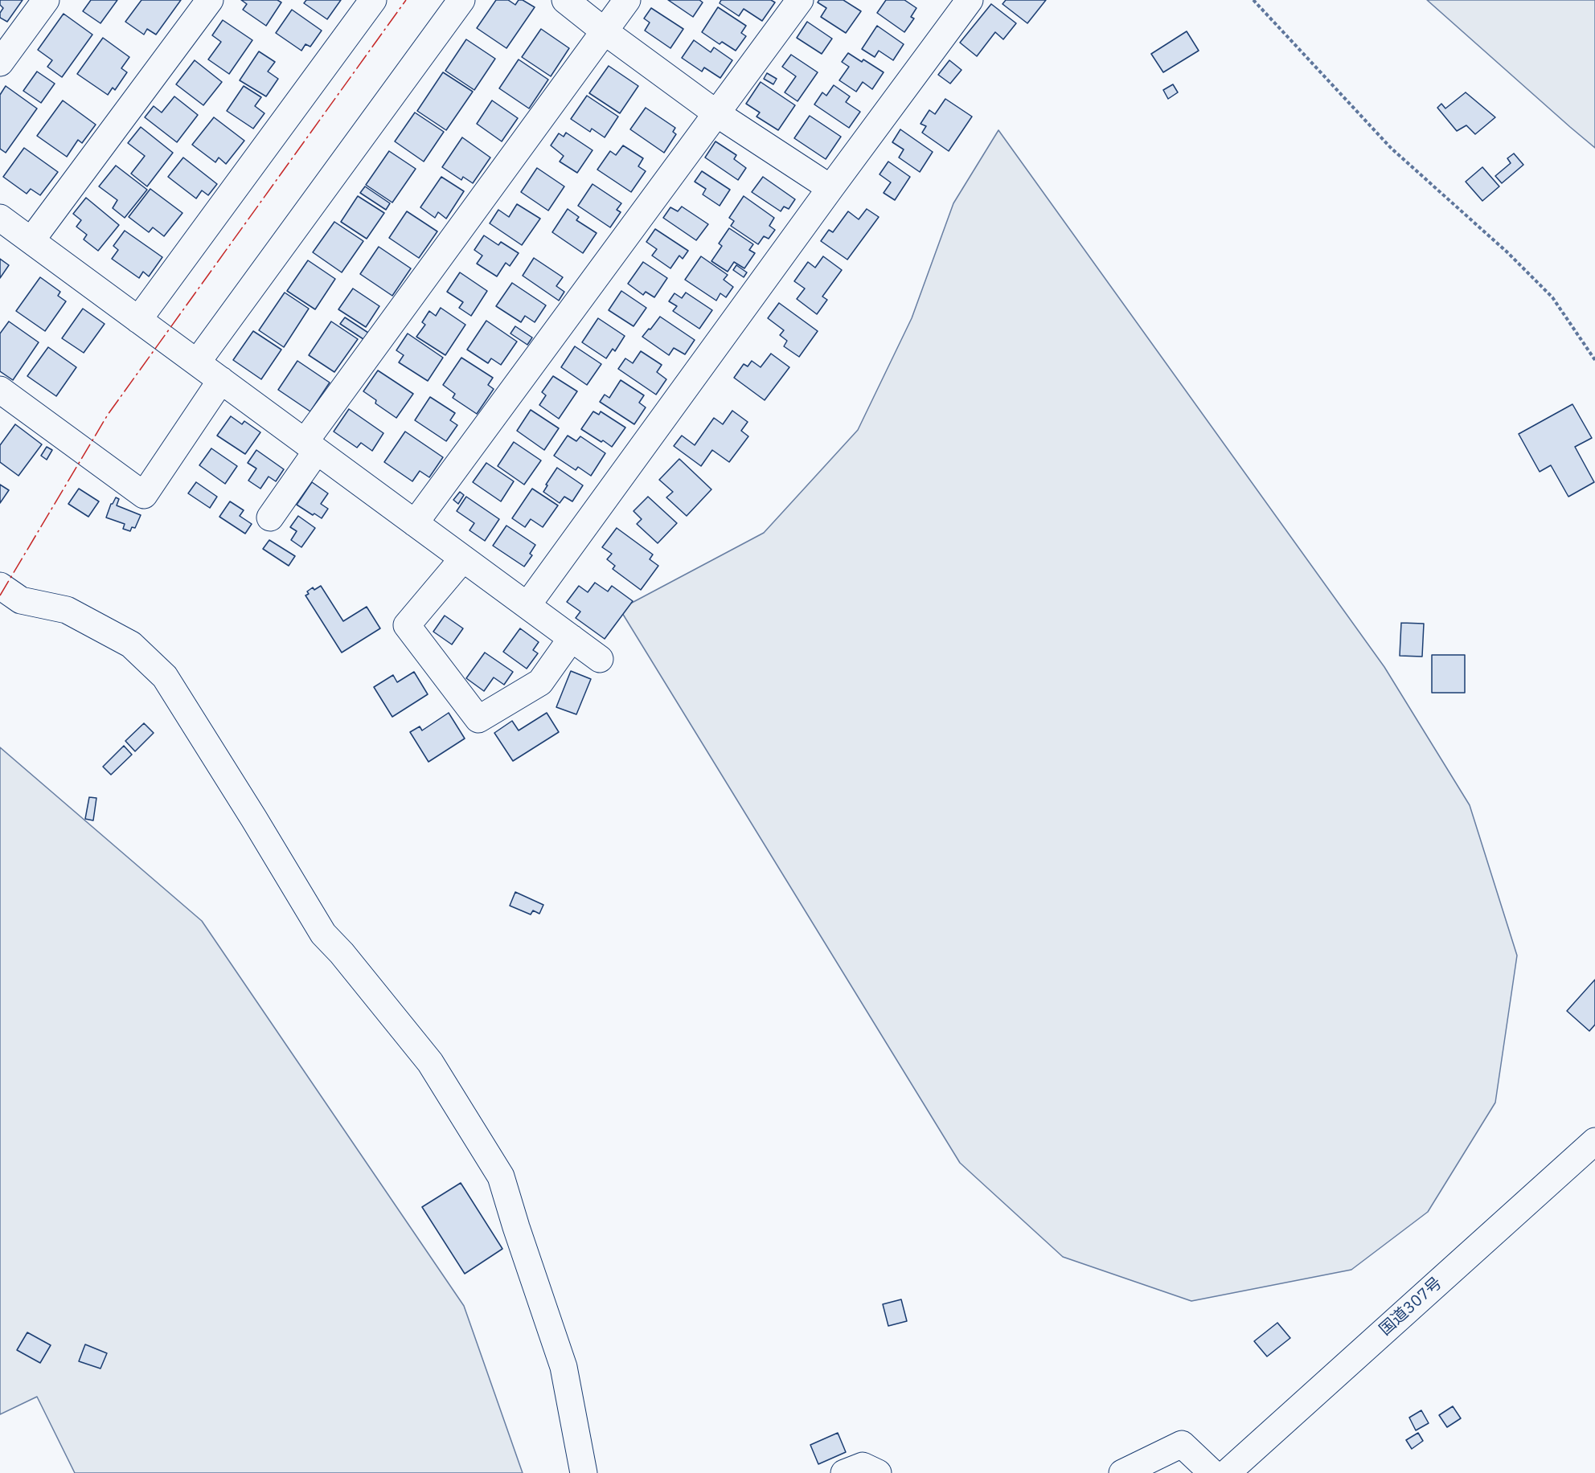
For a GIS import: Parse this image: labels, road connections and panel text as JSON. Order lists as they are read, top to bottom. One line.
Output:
{"streets":{"main road":["国道307号"]}}
